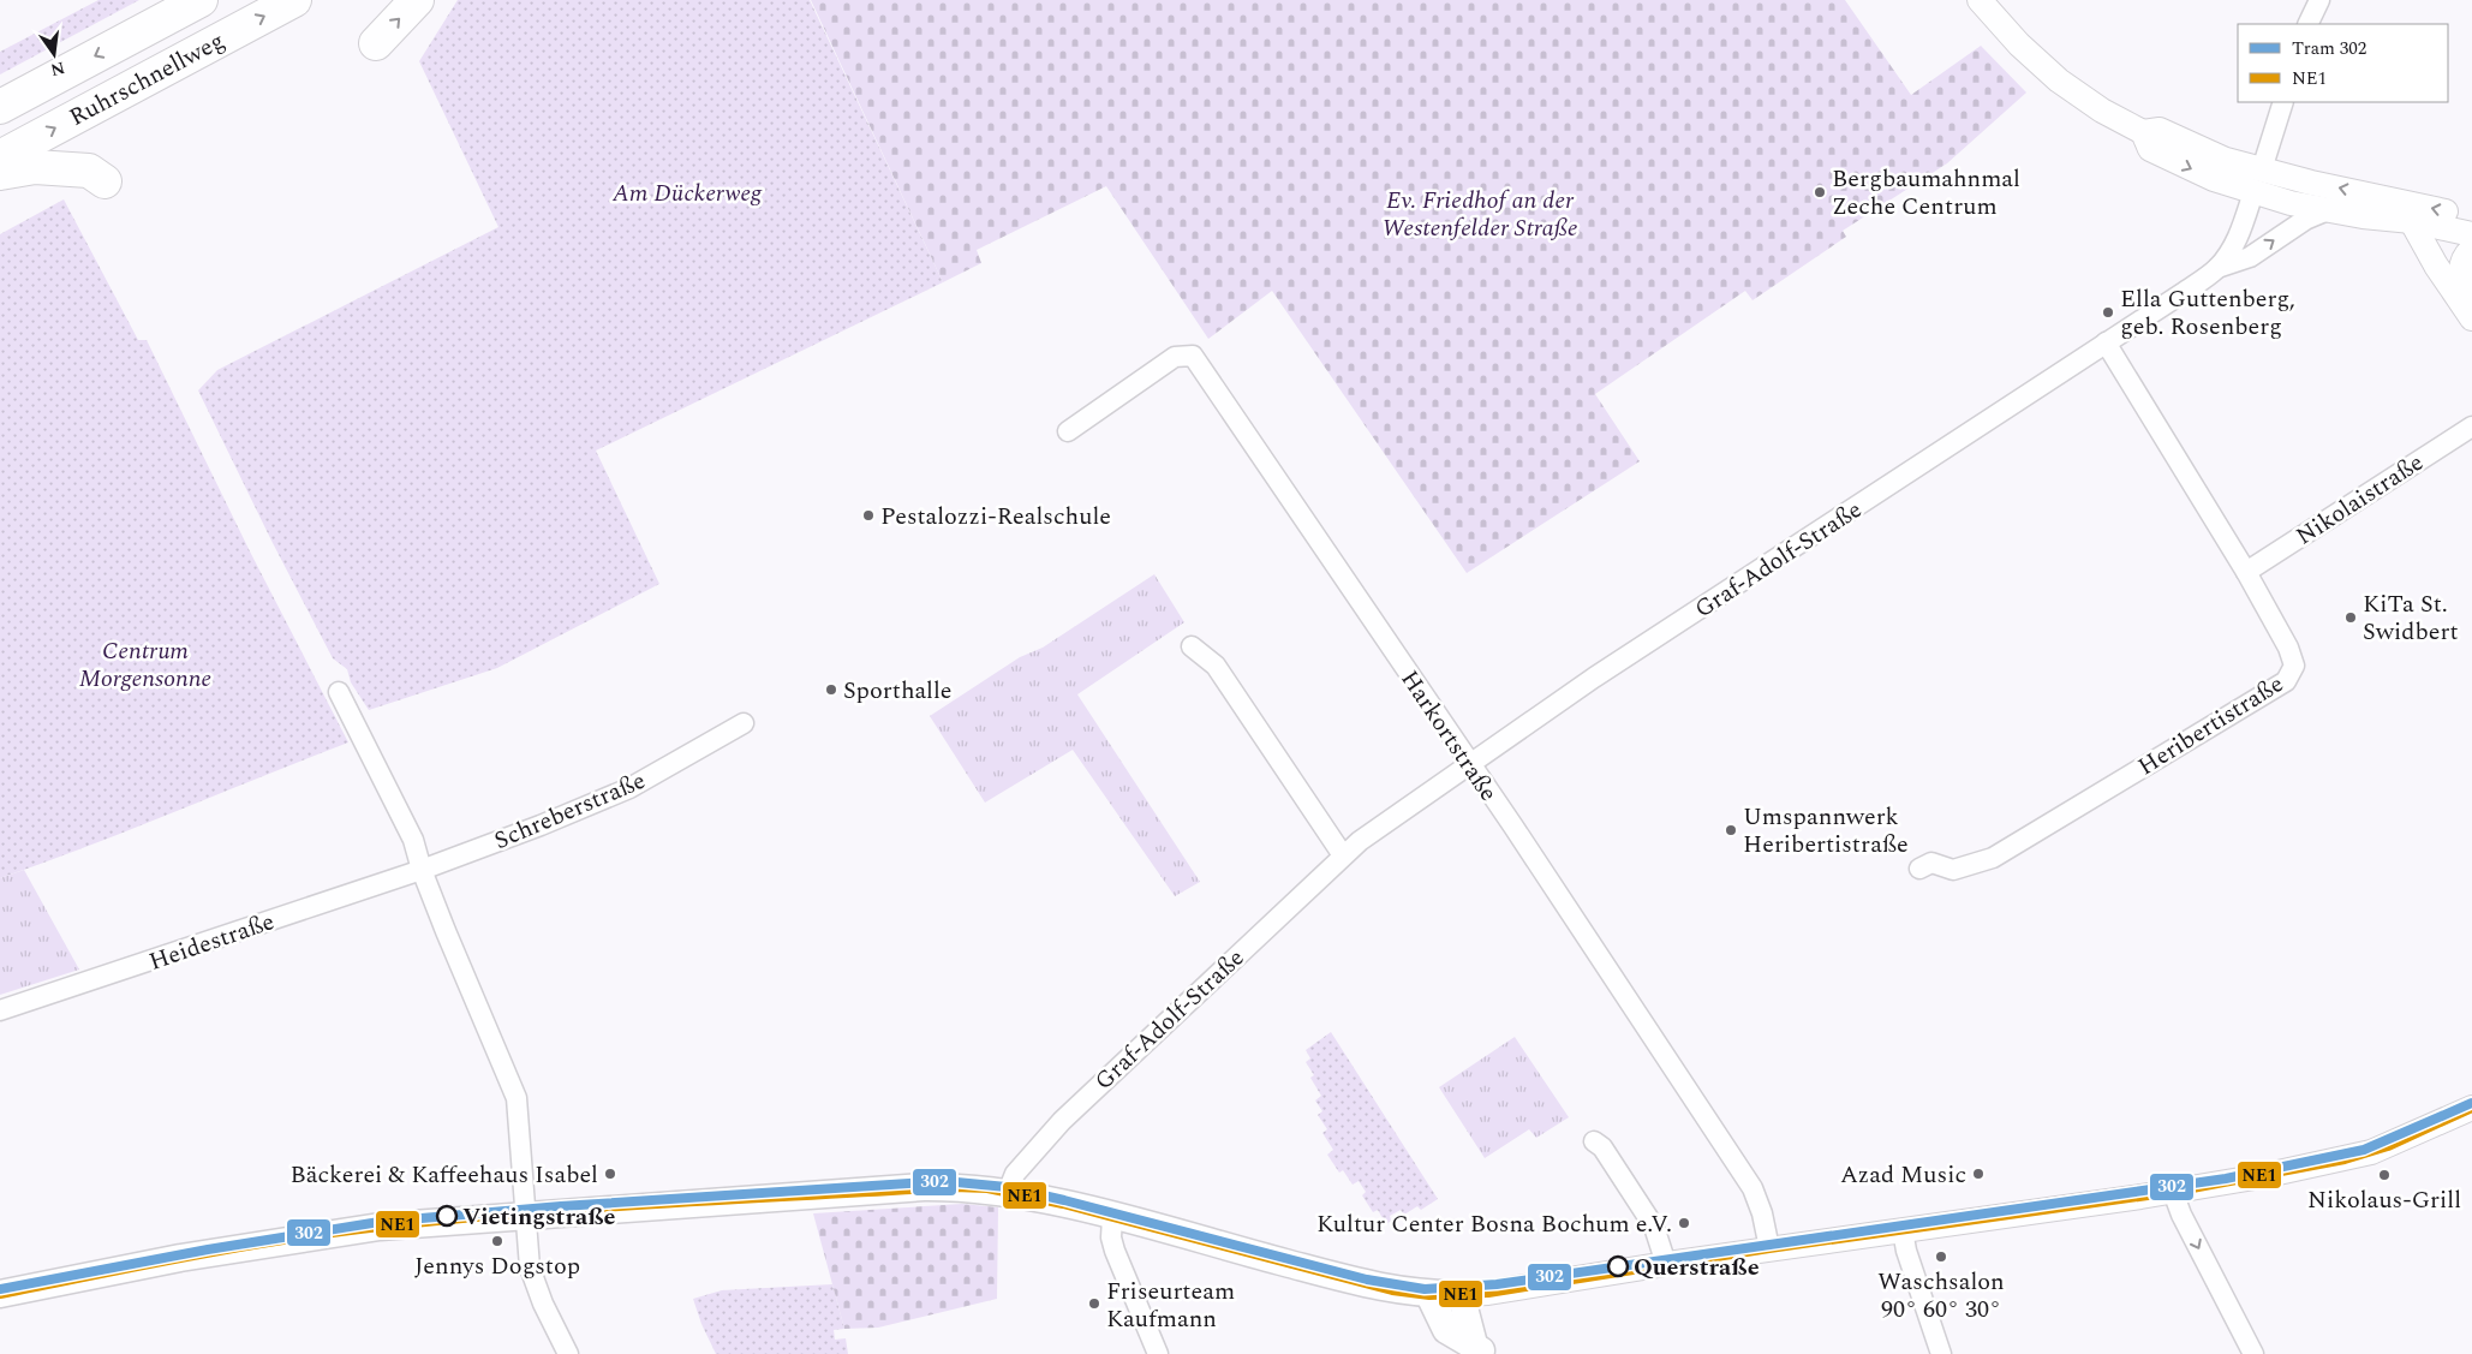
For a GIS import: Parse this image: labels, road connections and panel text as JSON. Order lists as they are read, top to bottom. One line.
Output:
{"streets":{"highway":["Ruhrschnellweg"],"street":["Nikolaistraße","Graf-Adolf-Straße","Heribertistraße","Harkortstraße","Schreberstraße","Heidestraße"]},"crossings":[["Nikolaistraße","Heribertistraße"],["Graf-Adolf-Straße","Heribertistraße"],["Graf-Adolf-Straße","Harkortstraße"],["Schreberstraße","Heidestraße"]],"parks":["Am Dückerweg","Ev. Friedhof an der Westenfelder Straße","Centrum Morgensonne"],"places":["Bergbaumahnmal Zeche Centrum","Ella Guttenberg, geb. Rosenberg","Pestalozzi-Realschule","KiTa St. Swidbert","Sporthalle","Umspannwerk Heribertistraße","Bäckerei & Kaffeehaus Isabel","Azad Music","Nikolaus-Grill","Vietingstraße","Kultur Center Bosna Bochum e.V.","Jennys Dogstop","Waschsalon 90° 60° 30°","Querstraße","Friseurteam Kaufmann"],"lines":["tram line 302","transit line NE1"],"legend":["Tram 302","NE1"],"north":"bottom"}
